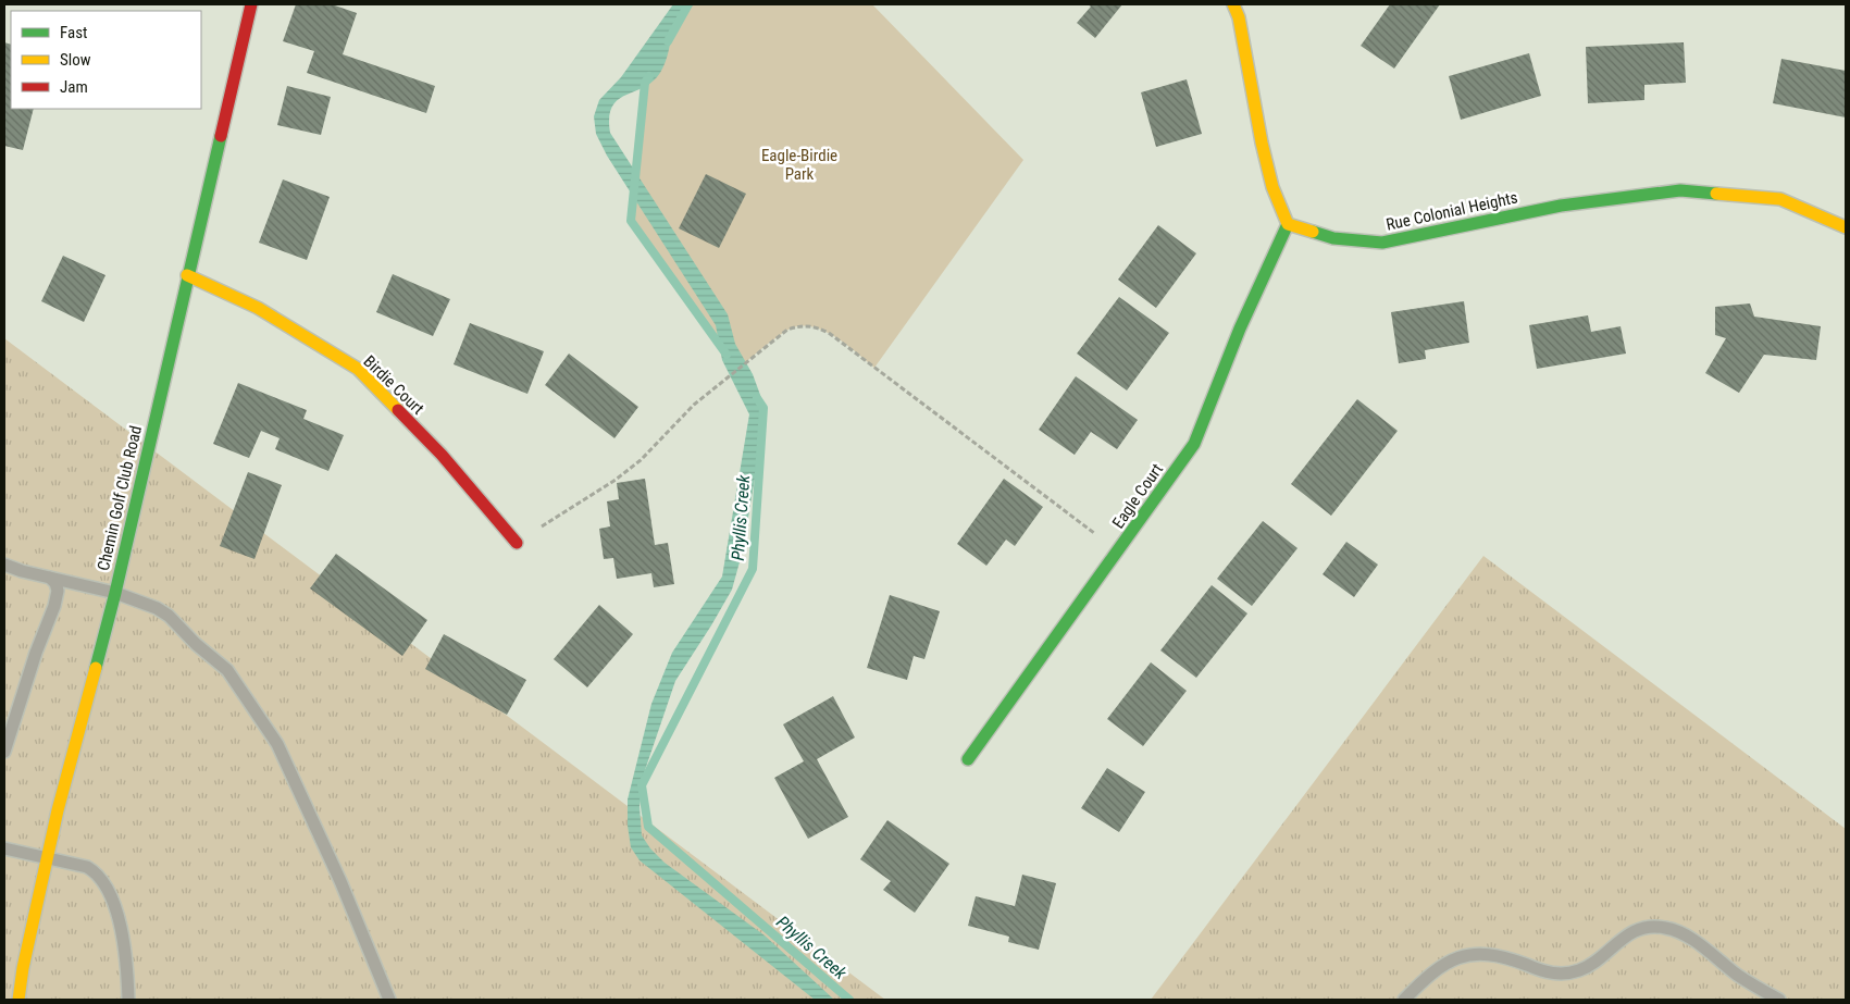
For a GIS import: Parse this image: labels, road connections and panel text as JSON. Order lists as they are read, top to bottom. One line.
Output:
{"streets":{"street":["Rue Colonial Heights","Birdie Court","Eagle Court","Chemin Golf Club Road"]},"crossings":[["Rue Colonial Heights","Eagle Court"],["Birdie Court","Chemin Golf Club Road"]],"water":["Phyllis Creek"],"parks":["Eagle-Birdie Park"],"legend":["Fast","Slow","Jam"]}
